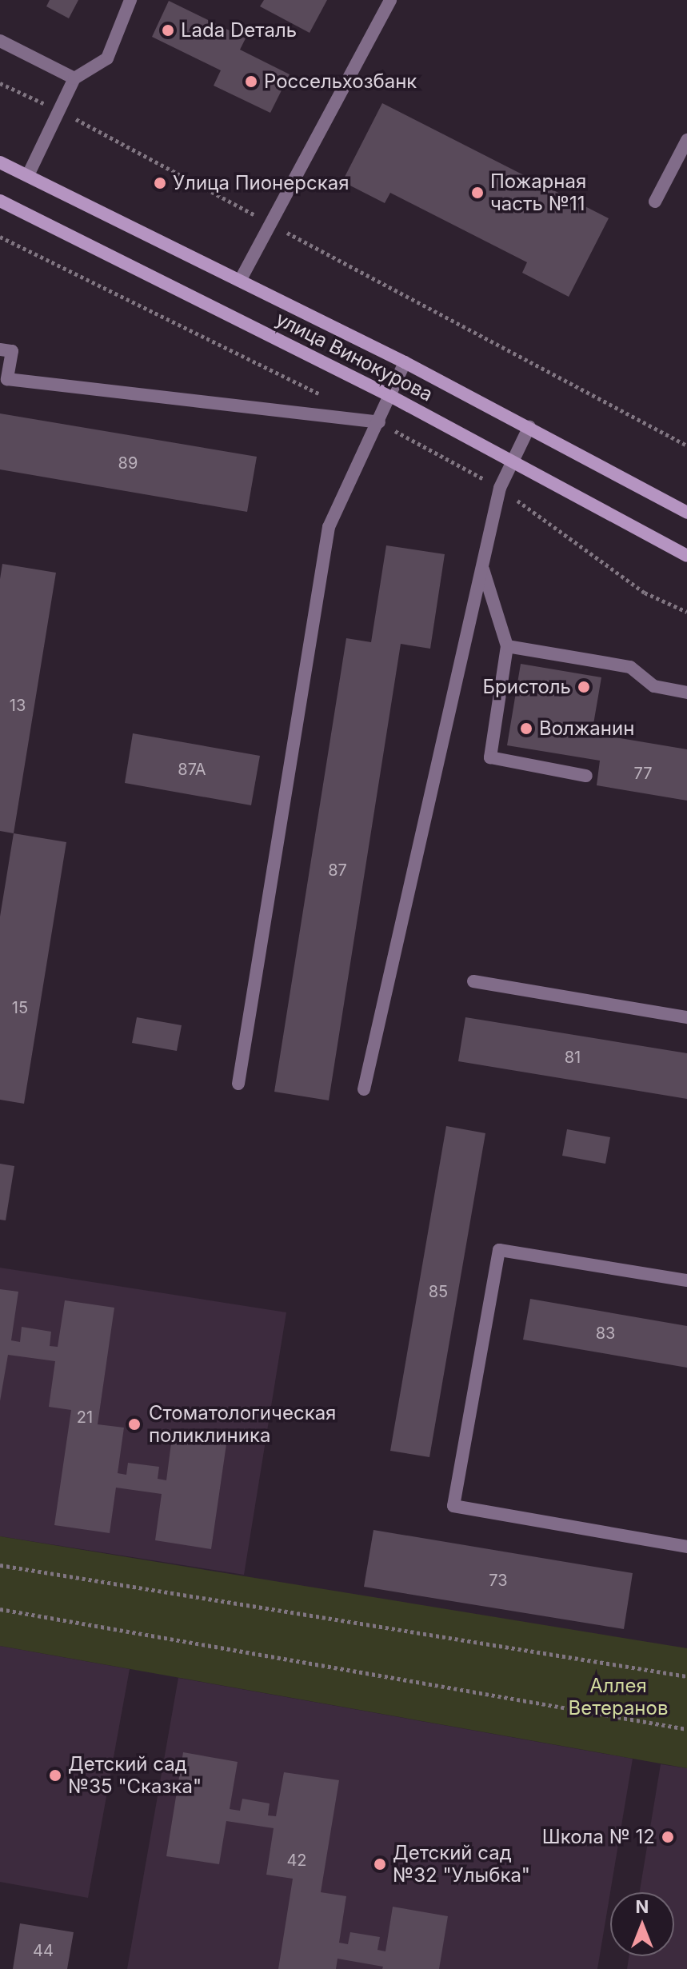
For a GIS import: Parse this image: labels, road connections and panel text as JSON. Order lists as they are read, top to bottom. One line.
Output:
{"streets":{"main road":["улица Винокурова"]},"parks":["Аллея Ветеранов"],"places":["Lada Dеталь","Россельхозбанк","Улица Пионерская","Пожарная часть №11","Бристоль","Волжанин","Cтоматологическая поликлиника","Детский сад №35 \"Сказка\"","Школа № 12","Детский сад №32 \"Улыбка\""],"house_numbers":["89","13","87А","77","87","15","81","85","83","21","73","42","44"],"north":"top"}
